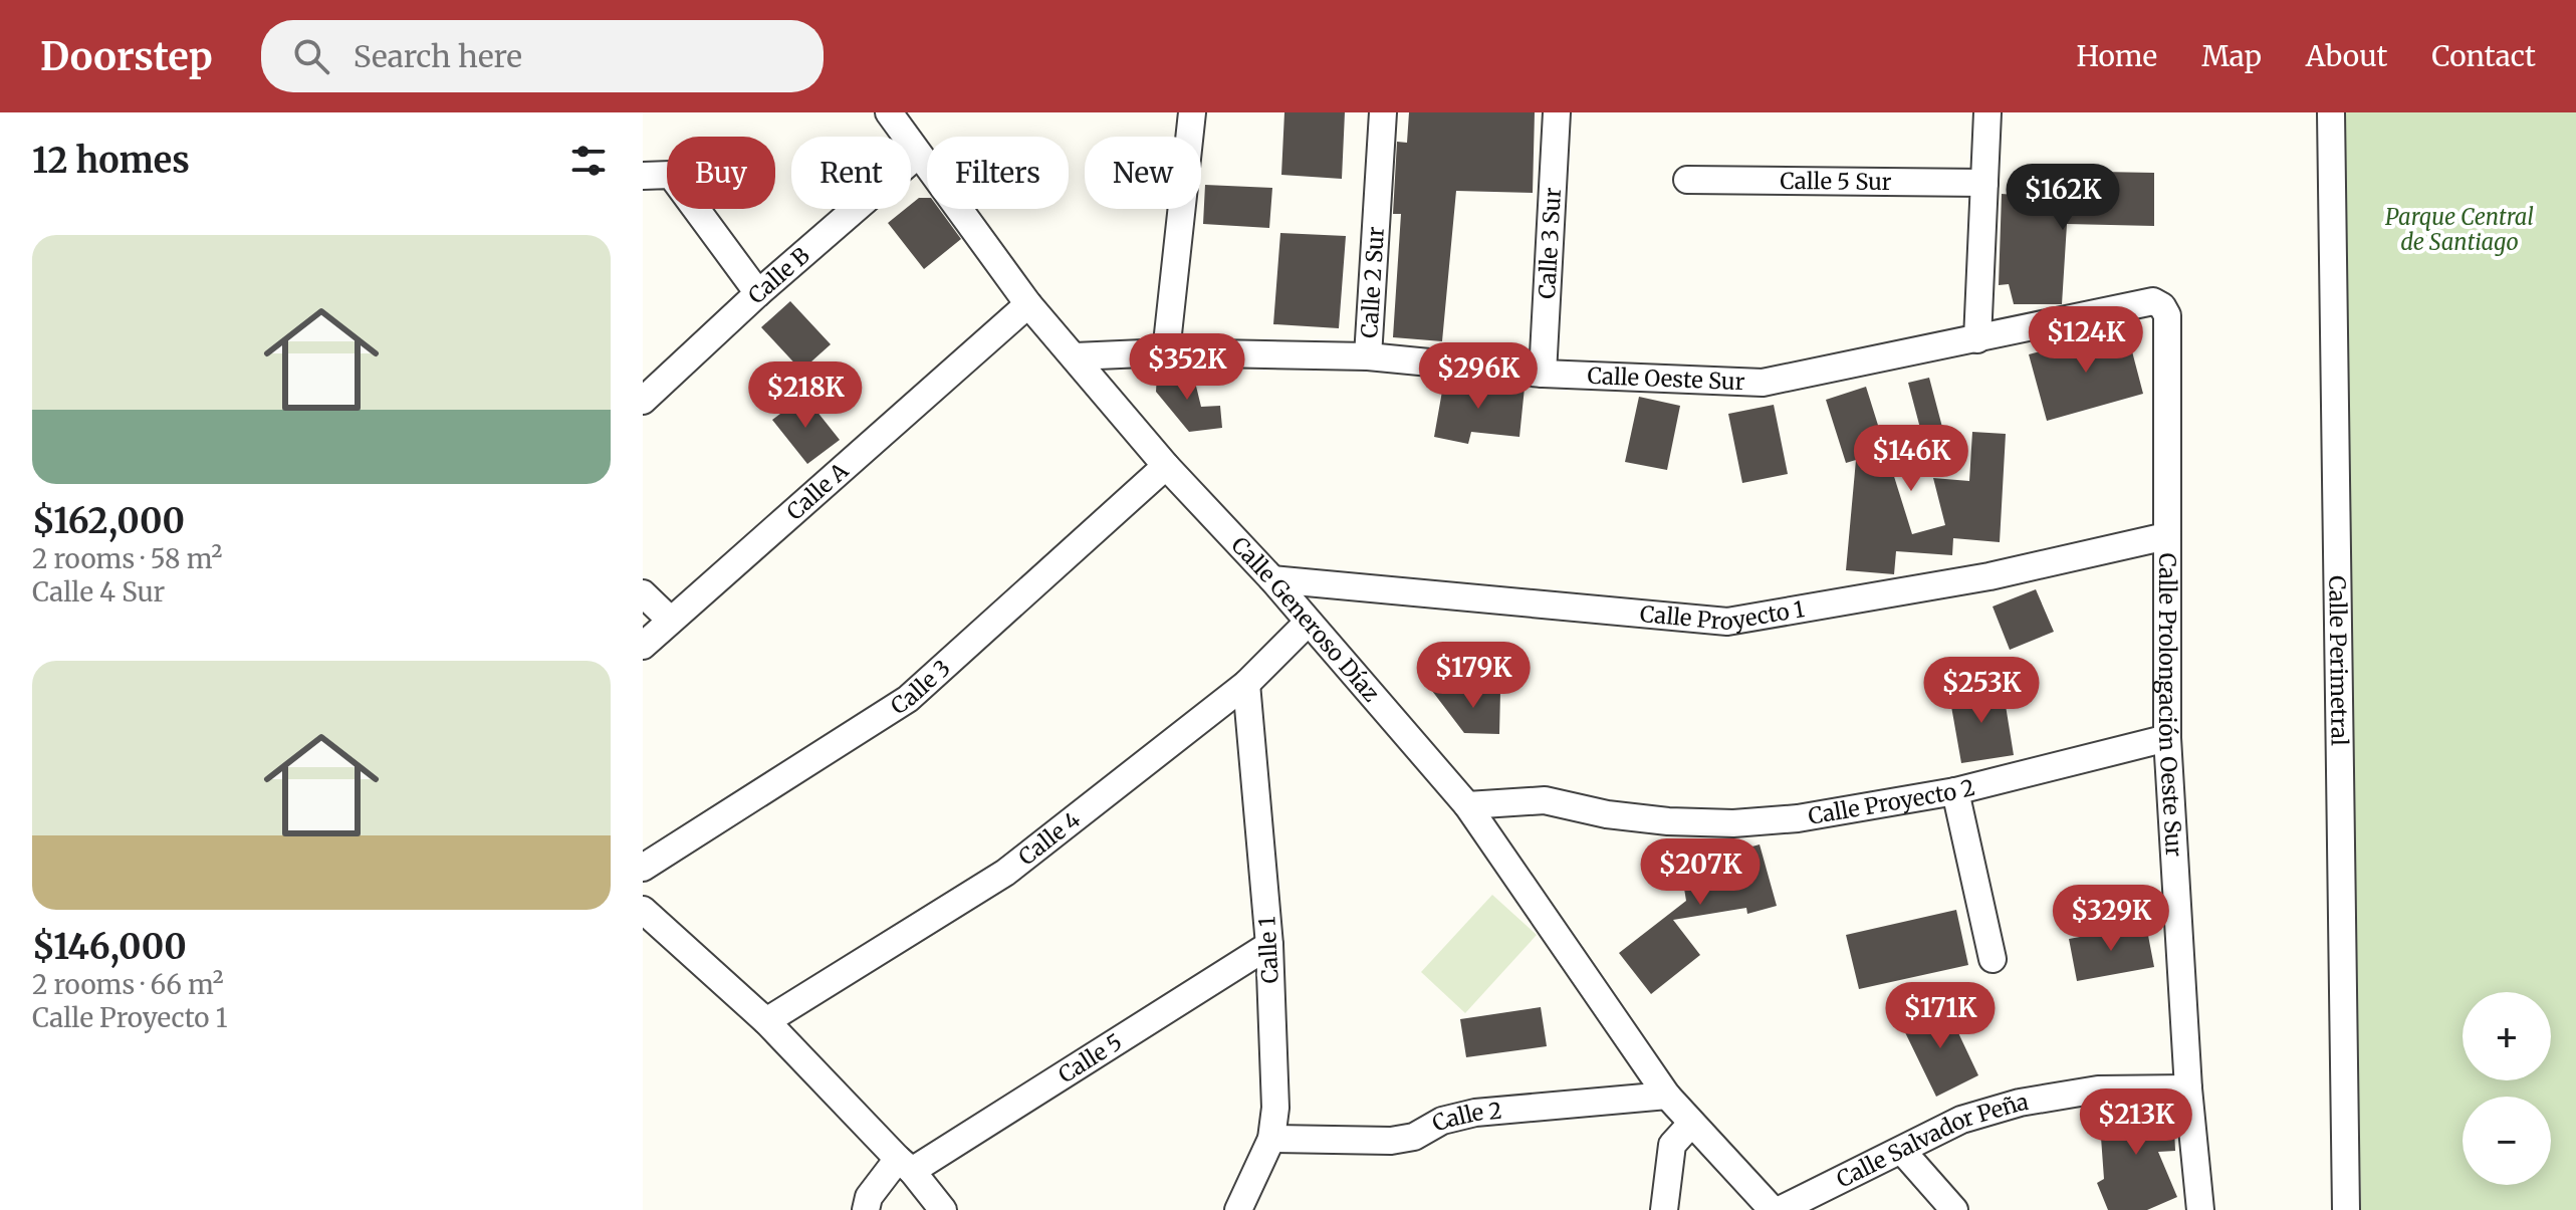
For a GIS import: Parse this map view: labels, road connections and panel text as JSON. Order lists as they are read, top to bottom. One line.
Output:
{"streets":{"street":["Calle 5 Sur","Calle 3 Sur","Calle B","Calle 2 Sur","Calle Oeste Sur","Calle A","Calle Proyecto 1","Calle Generoso Díaz","Calle Perimetral","Calle 3","Calle Prolongación Oeste Sur","Calle Proyecto 2","Calle 4","Calle 1","Calle 5","Calle 2","Calle Salvador Peña"]},"crossings":[["Calle 3 Sur","Calle Oeste Sur"],["Calle B","Calle Generoso Díaz"],["Calle 2 Sur","Calle Oeste Sur"],["Calle Oeste Sur","Calle Generoso Díaz"],["Calle Oeste Sur","Calle Prolongación Oeste Sur"],["Calle A","Calle Generoso Díaz"],["Calle Proyecto 1","Calle Generoso Díaz"],["Calle Proyecto 1","Calle Prolongación Oeste Sur"],["Calle Generoso Díaz","Calle 3"],["Calle Generoso Díaz","Calle Proyecto 2"],["Calle Generoso Díaz","Calle 4"],["Calle Generoso Díaz","Calle 2"],["Calle Prolongación Oeste Sur","Calle Proyecto 2"],["Calle Prolongación Oeste Sur","Calle Salvador Peña"],["Calle 4","Calle 1"],["Calle 1","Calle 5"],["Calle 1","Calle 2"]],"parks":["Parque Central de Santiago"],"page":{"header":"Doorstep","search":"Search here","nav":["Home","Map","About","Contact"],"heading":"12 homes","chip":["Buy","Rent","Filters","New"],"price":["$162K","$124K","$352K","$296K","$218K","$146K","$179K","$253K","$207K","$329K","$171K","$213K"],"list":[{"name":"$162,000","note":"2 rooms · 58 m² · Calle 4 Sur"},{"name":"$146,000","note":"2 rooms · 66 m² · Calle Proyecto 1"}],"map_buttons":["+","−"]}}
